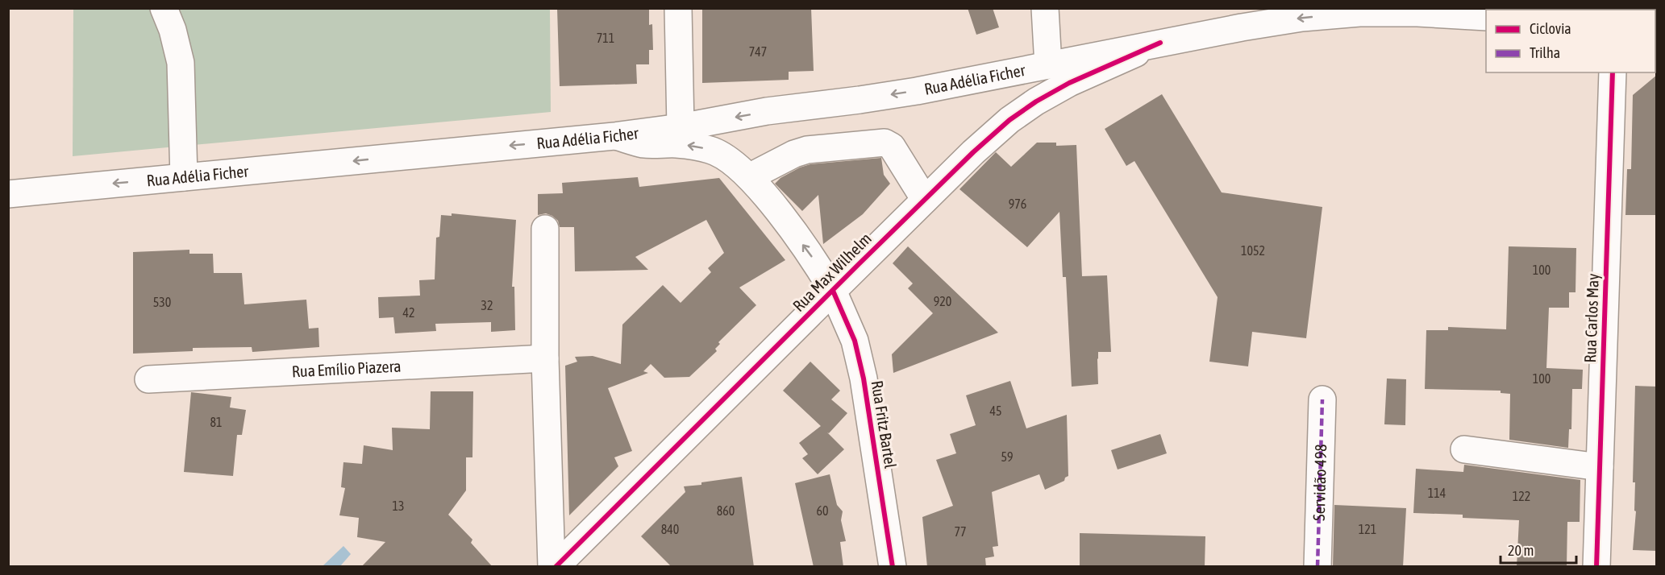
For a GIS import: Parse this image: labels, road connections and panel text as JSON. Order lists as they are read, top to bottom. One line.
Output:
{"streets":{"main road":["Rua Adélia Ficher","Rua Max Wilhelm","Rua Carlos May","Rua Emílio Piazera","Rua Fritz Bartel","Servidão 498"]},"crossings":[["Rua Adélia Ficher","Rua Max Wilhelm"],["Rua Adélia Ficher","Rua Fritz Bartel"],["Rua Max Wilhelm","Rua Fritz Bartel"]],"one_way":["Rua Adélia Ficher","Rua Fritz Bartel"],"house_numbers":["711","747","976","1052","100","920","530","32","42","100","45","81","59","114","122","13","860","60","840","121","77"],"legend":["Ciclovia","Trilha"],"scale_bar":"20 m"}
